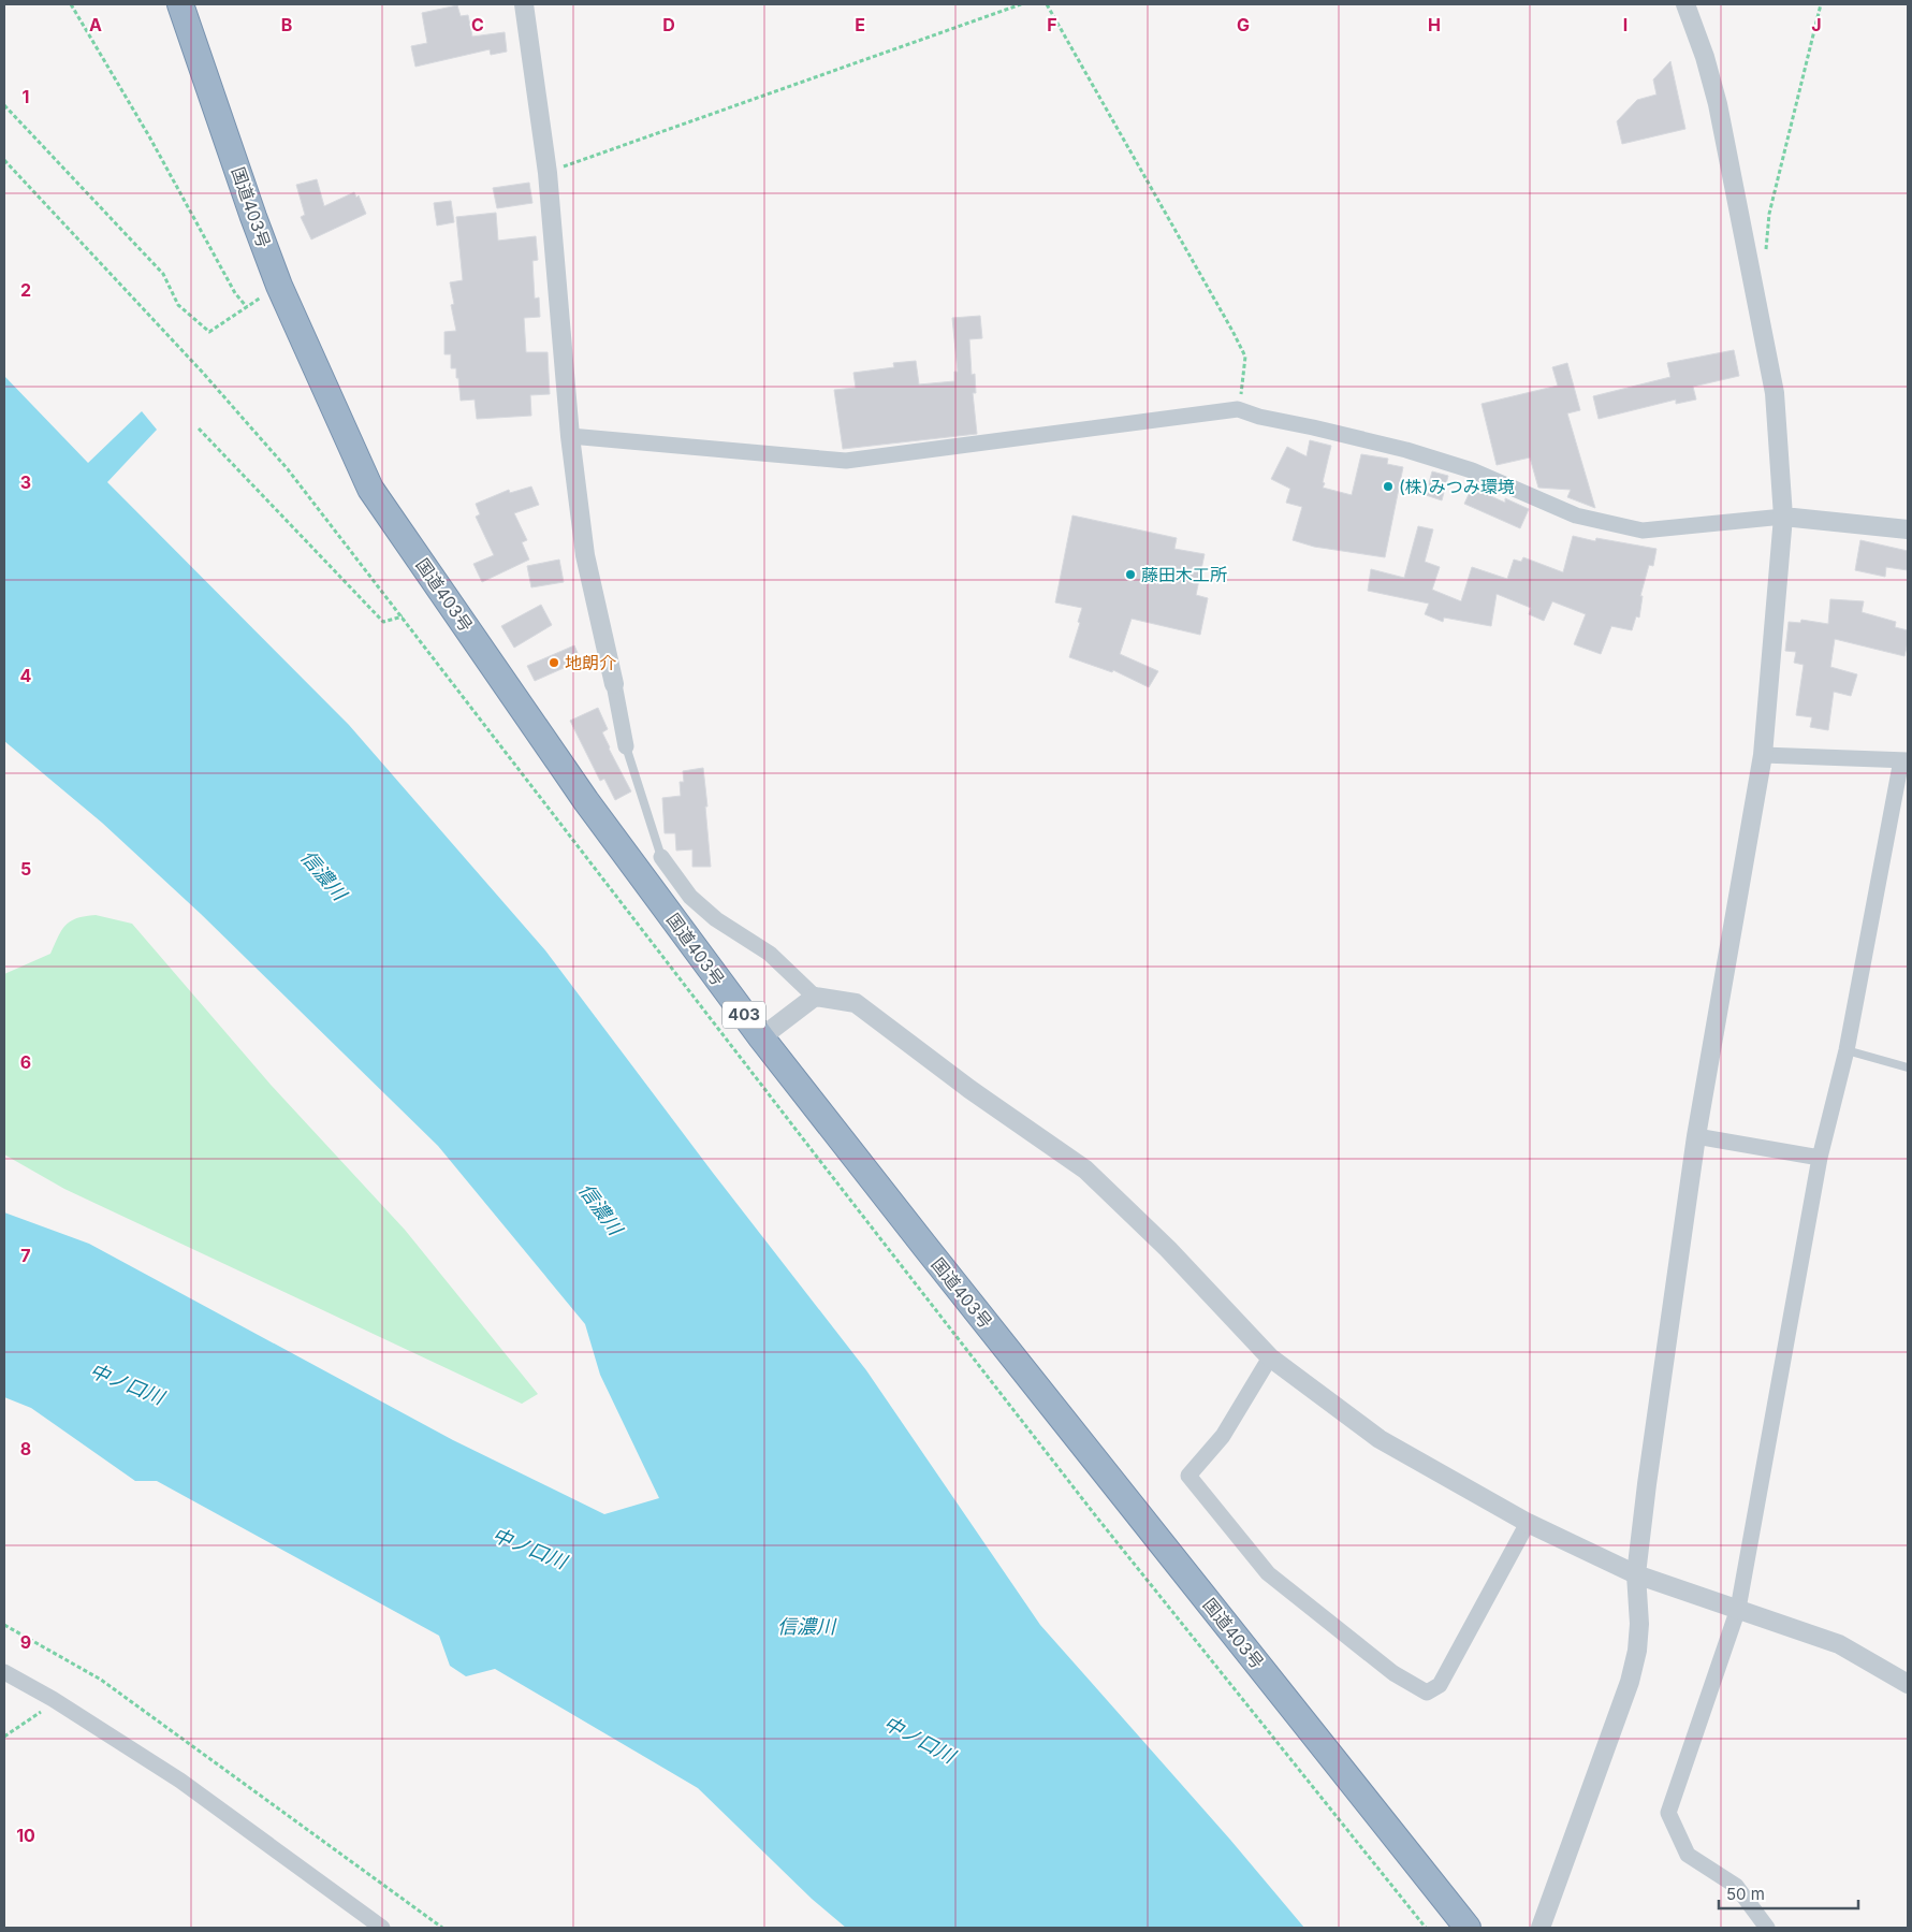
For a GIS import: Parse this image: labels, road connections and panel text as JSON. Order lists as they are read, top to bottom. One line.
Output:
{"streets":{"highway":["国道403号","403"]},"water":["信濃川","中ノ口川"],"places":["(株)みつみ環境","藤田木工所","地朗介"],"scale_bar":"50 m","grid":{"columns":["A","B","C","D","E","F","G","H","I","J"],"rows":["1","2","3","4","5","6","7","8","9","10"]}}
